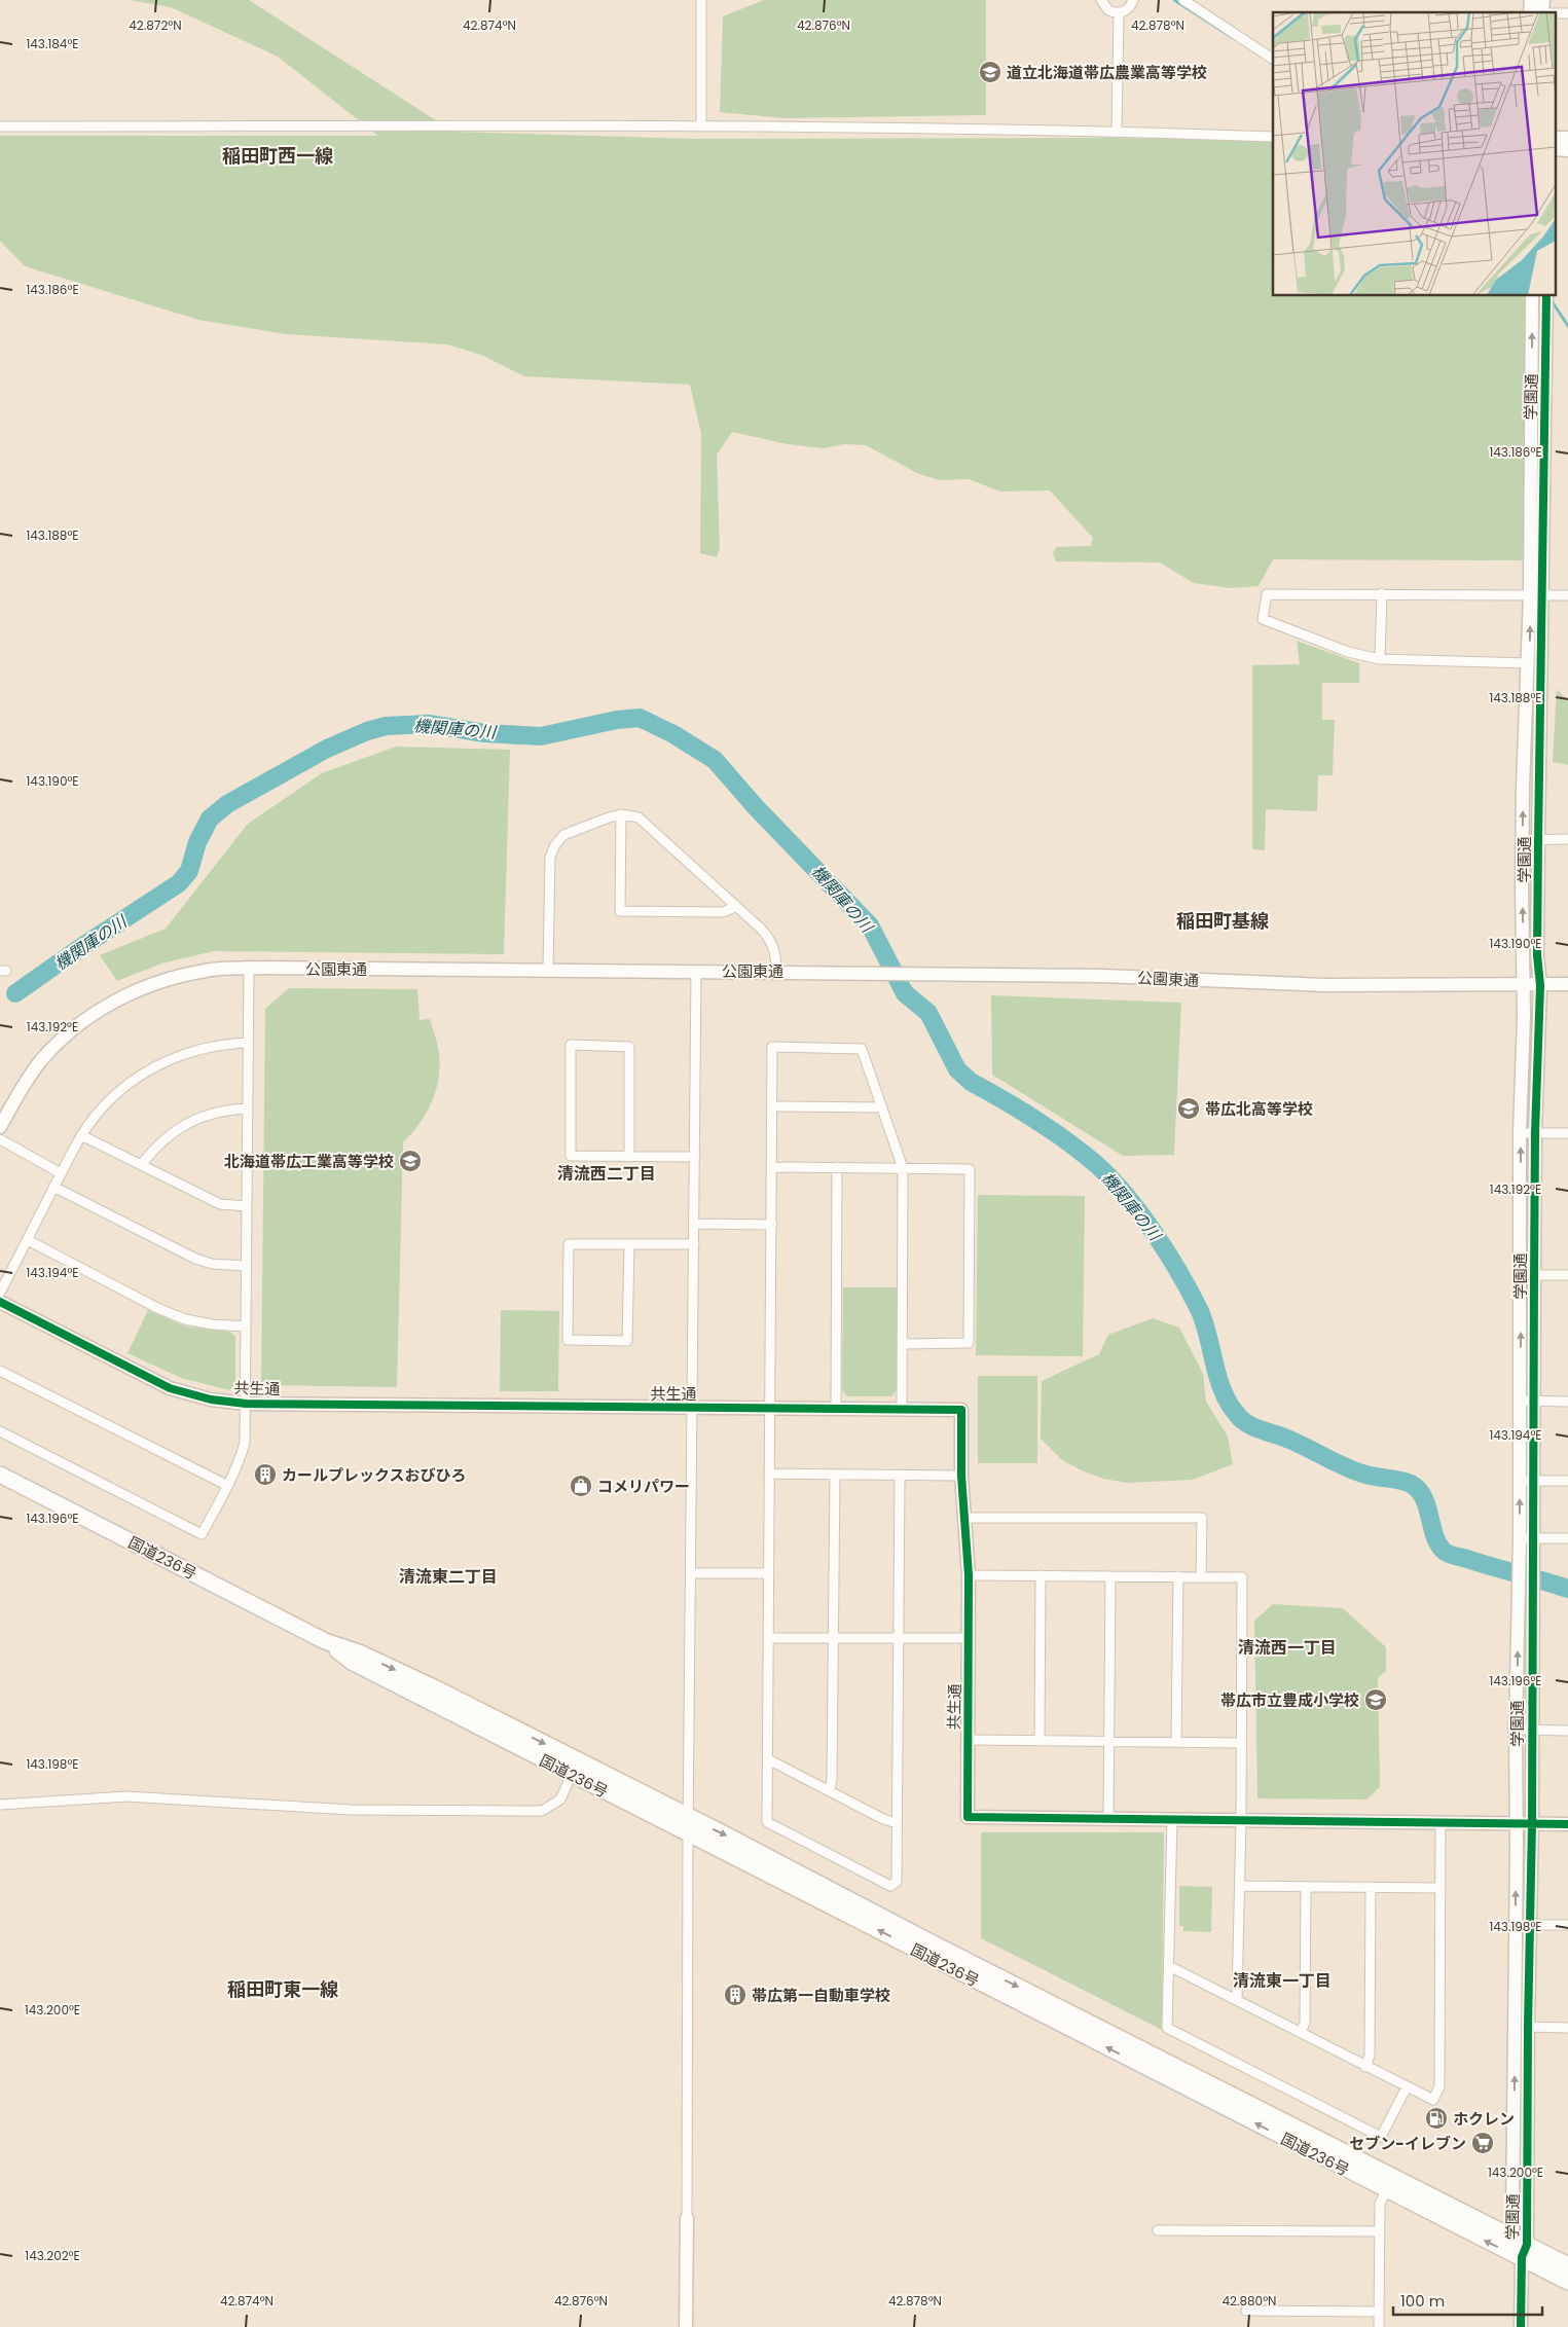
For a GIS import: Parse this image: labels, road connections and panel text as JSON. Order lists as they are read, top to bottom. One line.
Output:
{"streets":{"highway":["国道236号"],"street":["学園通","公園東通","共生通"]},"crossings":[["学園通","公園東通"],["学園通","国道236号"]],"districts":["稲田町西一線","稲田町基線","清流西二丁目","清流東二丁目","清流西一丁目","清流東一丁目","稲田町東一線"],"water":["機関庫の川"],"places":{"school or university":["道立北海道帯広農業高等学校","帯広北高等学校","北海道帯広工業高等学校","帯広市立豊成小学校"],"building":["カールプレックスおびひろ","帯広第一自動車学校"],"shop":["コメリパワー"],"fuel station":["ホクレン"],"supermarket":["セブン-イレブン"]},"scale_bar":"100 m","coordinates":["42.872°N","42.874°N","42.876°N","42.878°N","143.184°E","143.186°E","143.188°E","143.190°E","143.192°E","143.194°E","143.196°E","143.198°E","143.200°E","143.202°E","42.880°N"]}
